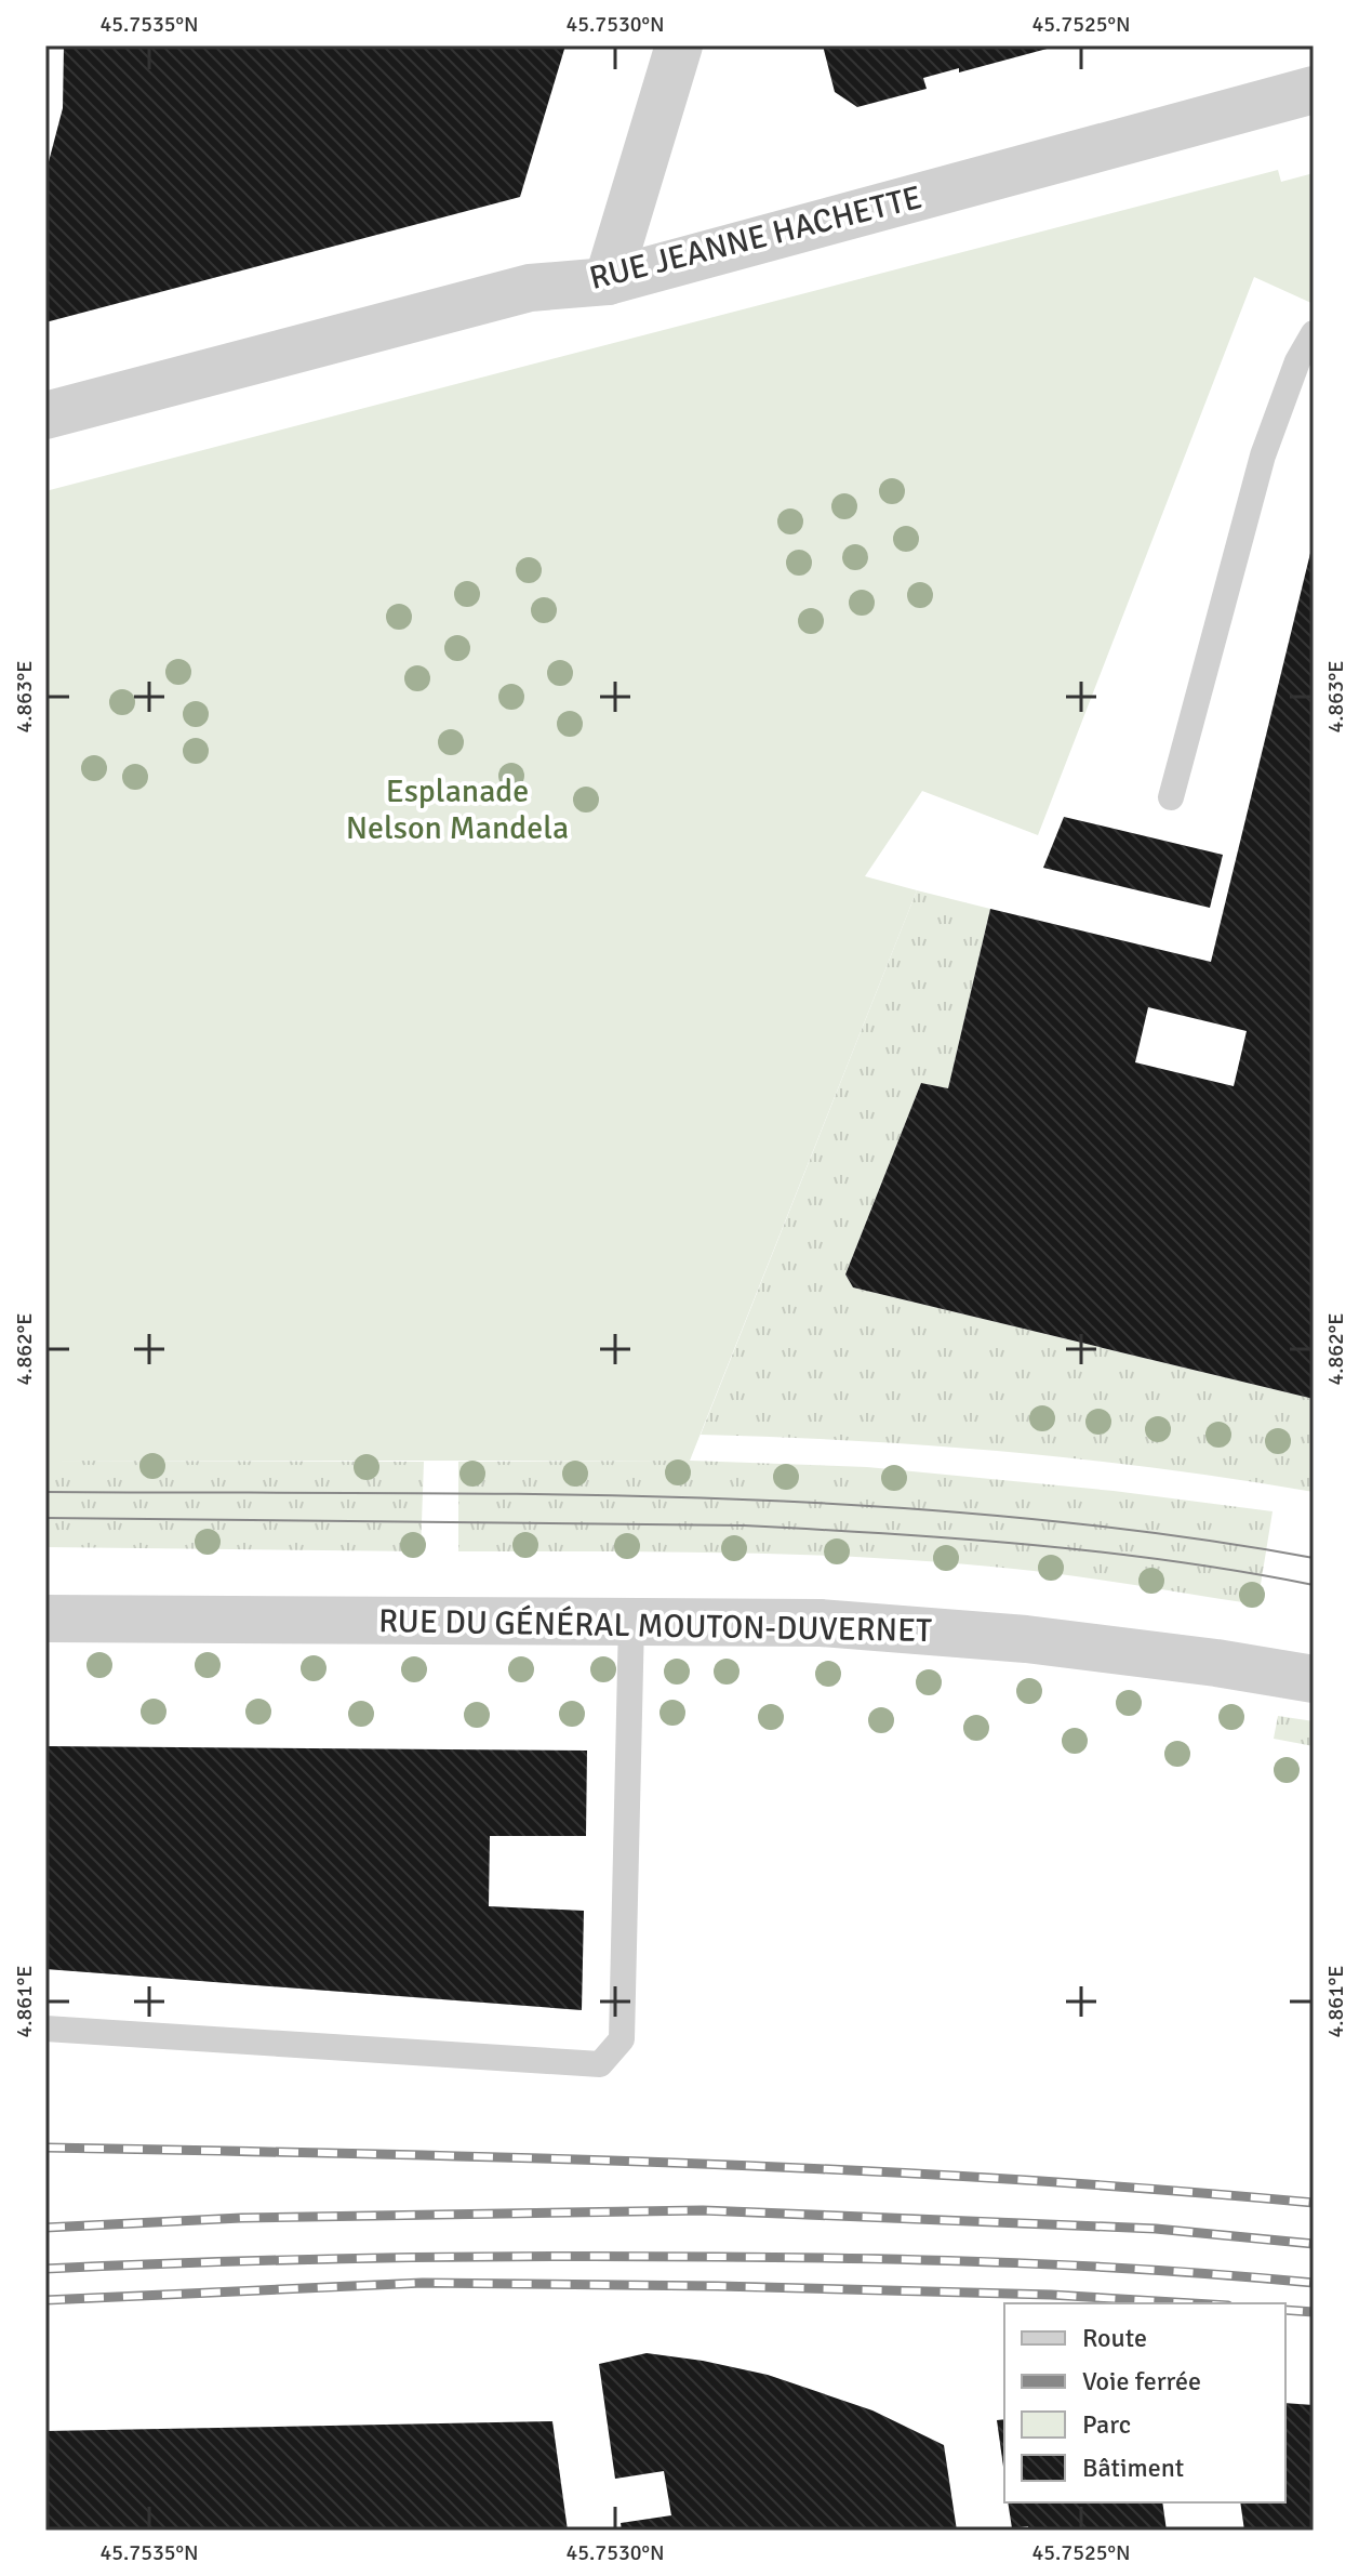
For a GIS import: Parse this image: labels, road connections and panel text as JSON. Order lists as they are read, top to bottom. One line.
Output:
{"streets":{"street":["RUE JEANNE HACHETTE","RUE DU GÉNÉRAL MOUTON-DUVERNET"]},"parks":["Esplanade Nelson Mandela"],"legend":["Route","Voie ferrée","Parc","Bâtiment"],"coordinates":["45.7535°N","45.7530°N","45.7525°N","4.863°E","4.862°E","4.861°E"]}
